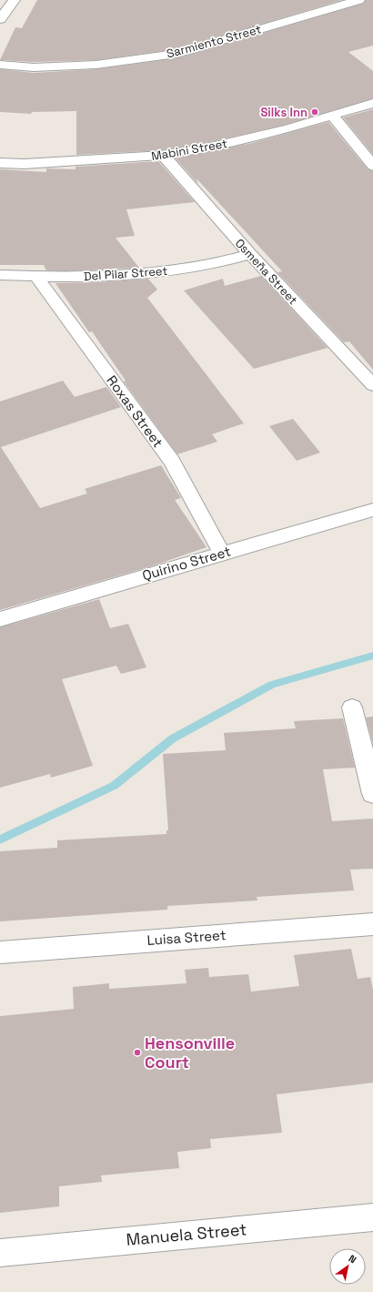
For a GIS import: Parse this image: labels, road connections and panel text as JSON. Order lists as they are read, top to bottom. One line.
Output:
{"streets":{"street":["Sarmiento Street","Mabini Street","Osmeña Street","Del Pilar Street","Roxas Street","Quirino Street","Luisa Street","Manuela Street"]},"crossings":[["Mabini Street","Osmeña Street"],["Osmeña Street","Del Pilar Street"],["Del Pilar Street","Roxas Street"],["Roxas Street","Quirino Street"]],"places":["Silks Inn","Hensonville Court"],"north":"top right"}
